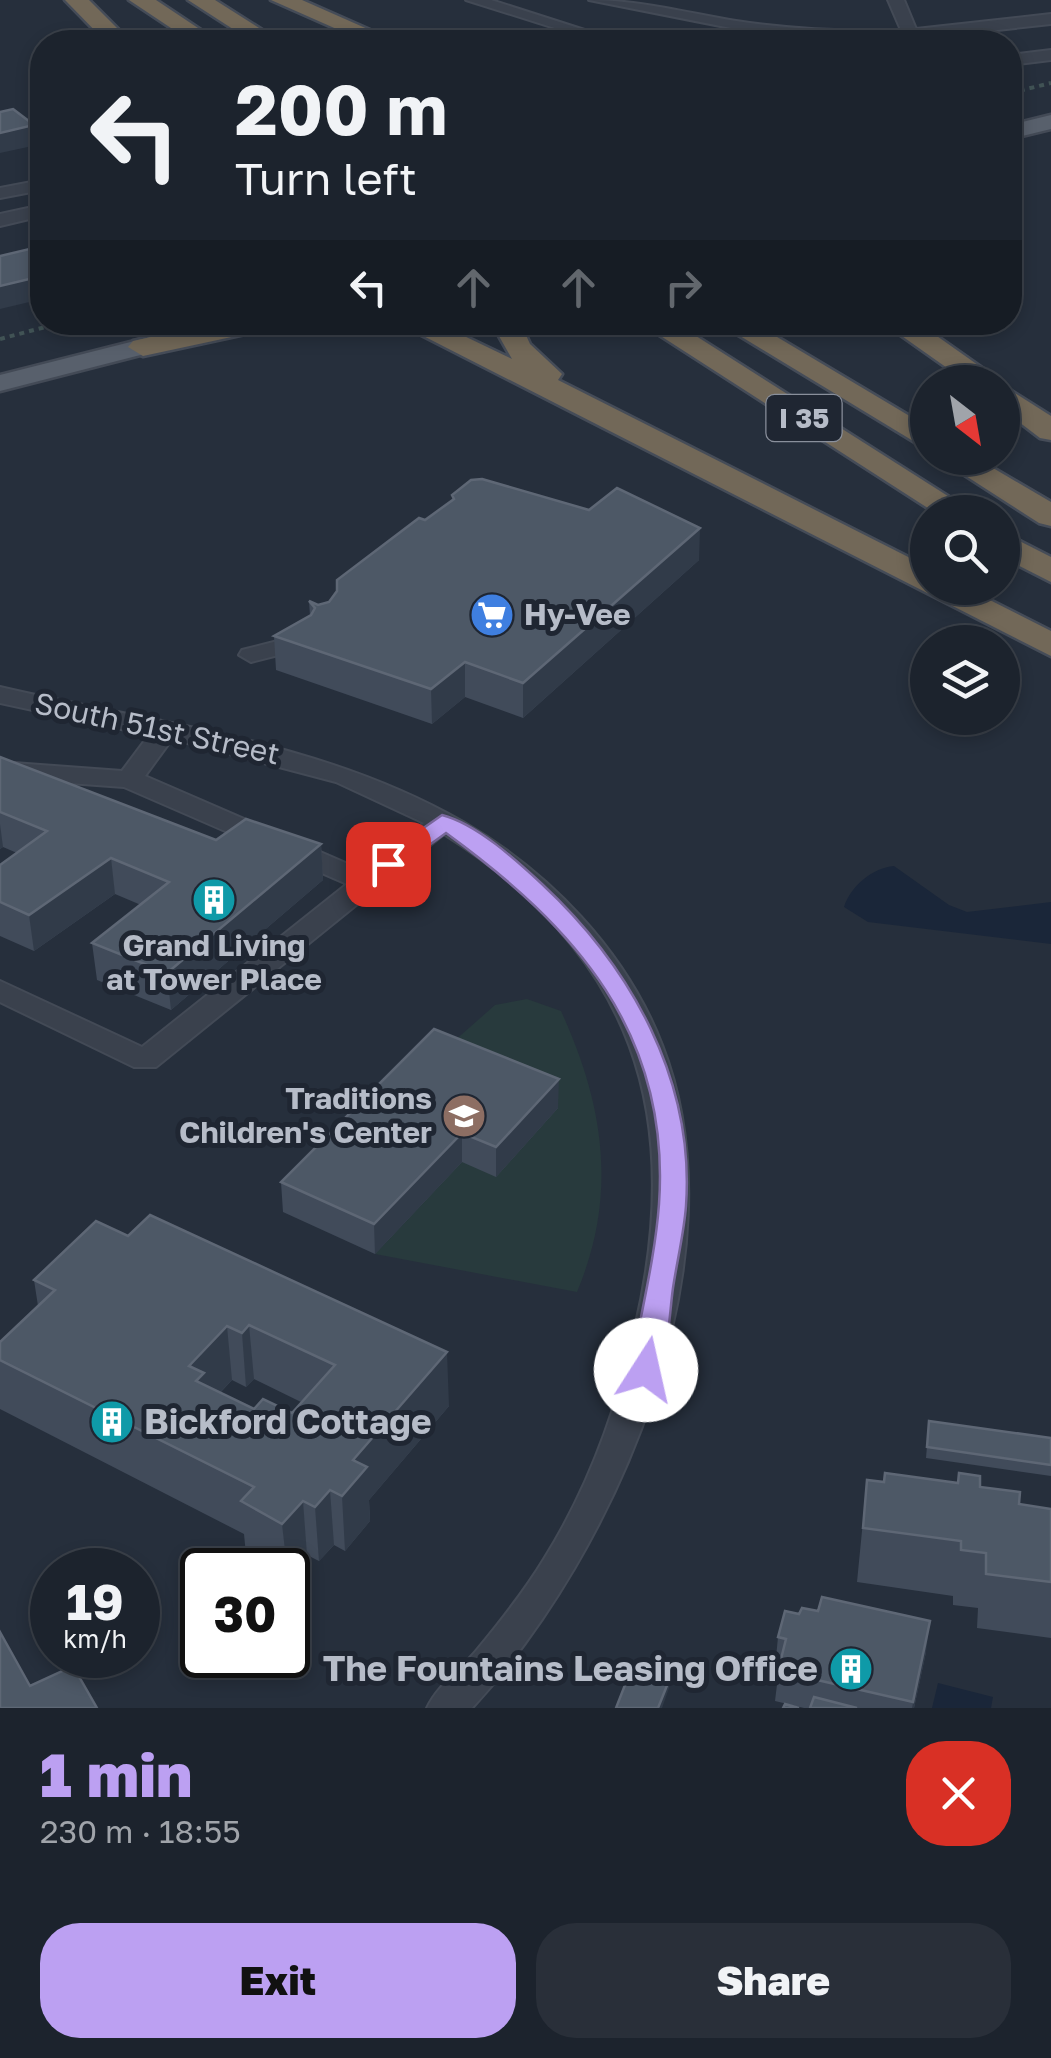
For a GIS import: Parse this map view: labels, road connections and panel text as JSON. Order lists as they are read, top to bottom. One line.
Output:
{"streets":{"highway":["I 35"],"street":["South 51st Street"]},"places":{"supermarket":["Hy-Vee"],"building":["Grand Living at Tower Place","Bickford Cottage","The Fountains Leasing Office"],"school or university":["Traditions Children's Center"]},"north":"bottom right","page":{"turn":["200 m","Turn left"],"speed":"19 km/h","limit":"30","heading":["1 min","230 m · 18:55"],"buttons":["Exit","Share"]}}
